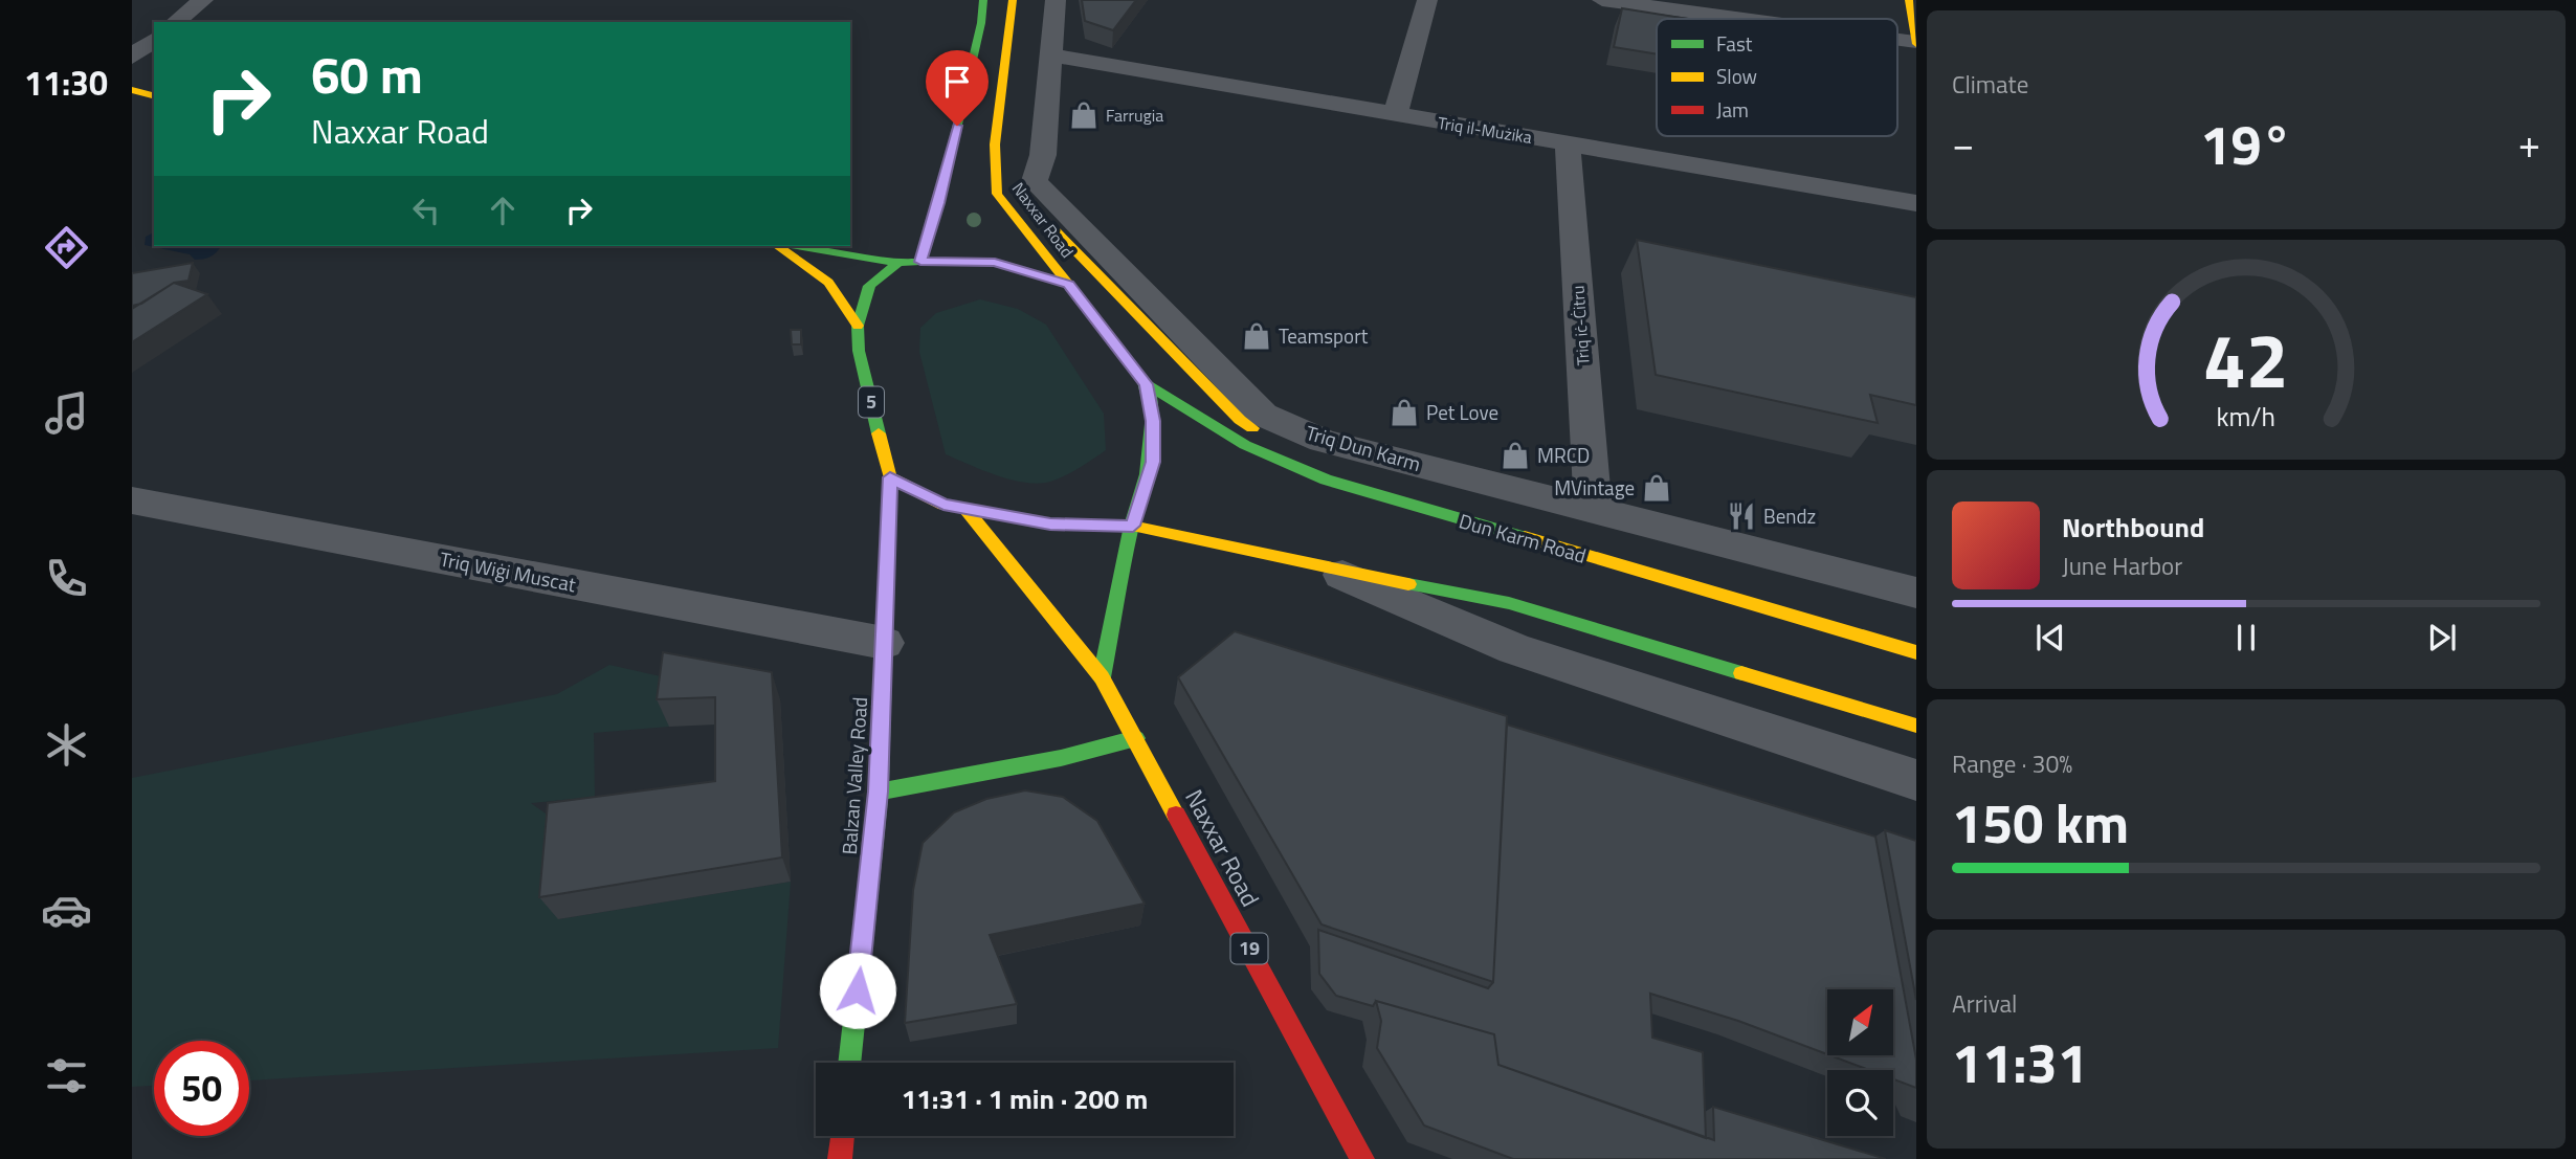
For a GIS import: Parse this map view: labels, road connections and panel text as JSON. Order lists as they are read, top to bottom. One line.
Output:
{"streets":{"main road":["Naxxar Road","5","Dun Karm Road","Balzan Valley Road","19"],"street":["Triq il-Mużika","Triq iċ-Ċitru","Triq Dun Karm","Triq Wiġi Muscat"]},"crossings":[["Triq il-Mużika","Triq iċ-Ċitru"],["Triq il-Mużika","Triq Dun Karm"],["Naxxar Road","5"],["Naxxar Road","Dun Karm Road"],["Triq iċ-Ċitru","Triq Dun Karm"],["5","Balzan Valley Road"],["Triq Wiġi Muscat","Balzan Valley Road"]],"places":{"shop":["Farrugia","Teamsport","Pet Love","MRCD","MVintage"],"restaurant":["Bendz"]},"legend":["Fast","Slow","Jam"],"north":"top right","page":{"tabs":"11:30","tile":["Climate",["Range · 30%","150 km"],["Arrival","11:31"]],"turn":["60 m","Naxxar Road"],"heat":["−","19°","+"],"song":["Northbound","June Harbor"],"limit":"50","trip":"11:31 · 1 min · 200 m","gauge":["42","km/h"]}}
